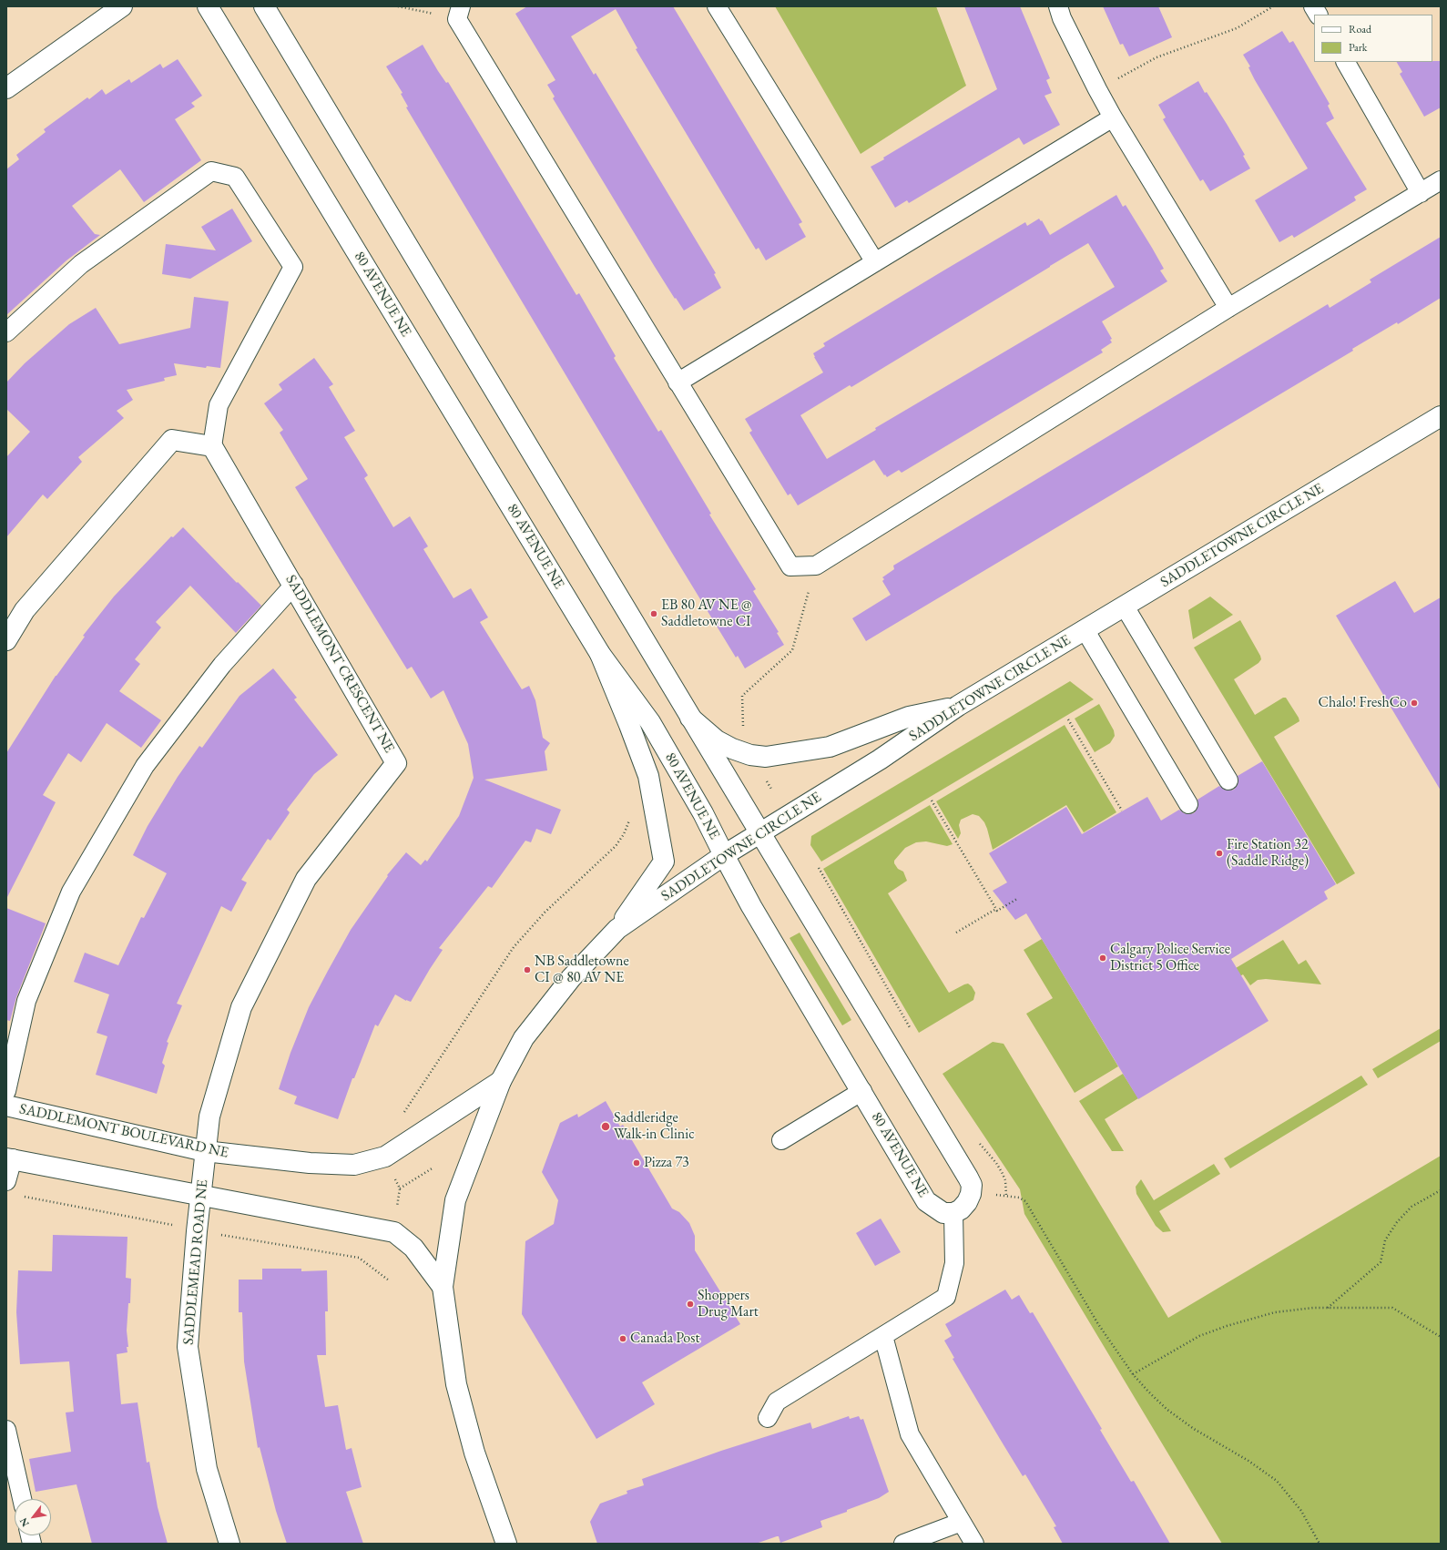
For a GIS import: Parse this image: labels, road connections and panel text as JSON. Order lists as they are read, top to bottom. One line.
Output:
{"streets":{"street":["80 AVENUE NE","SADDLETOWNE CIRCLE NE","SADDLEMONT CRESCENT NE","SADDLEMONT BOULEVARD NE","SADDLEMEAD ROAD NE"]},"crossings":[["80 AVENUE NE","SADDLETOWNE CIRCLE NE"],["SADDLETOWNE CIRCLE NE","SADDLEMONT BOULEVARD NE"],["SADDLEMONT CRESCENT NE","SADDLEMONT BOULEVARD NE"],["SADDLEMONT CRESCENT NE","SADDLEMEAD ROAD NE"],["SADDLEMONT BOULEVARD NE","SADDLEMEAD ROAD NE"]],"places":["EB 80 AV NE @ Saddletowne CI","Chalo! FreshCo","Fire Station 32 (Saddle Ridge)","Calgary Police Service District 5 Office","NB Saddletowne CI @ 80 AV NE","Saddleridge Walk-in Clinic","Pizza 73","Shoppers Drug Mart","Canada Post"],"legend":["Road","Park"],"north":"bottom left"}
